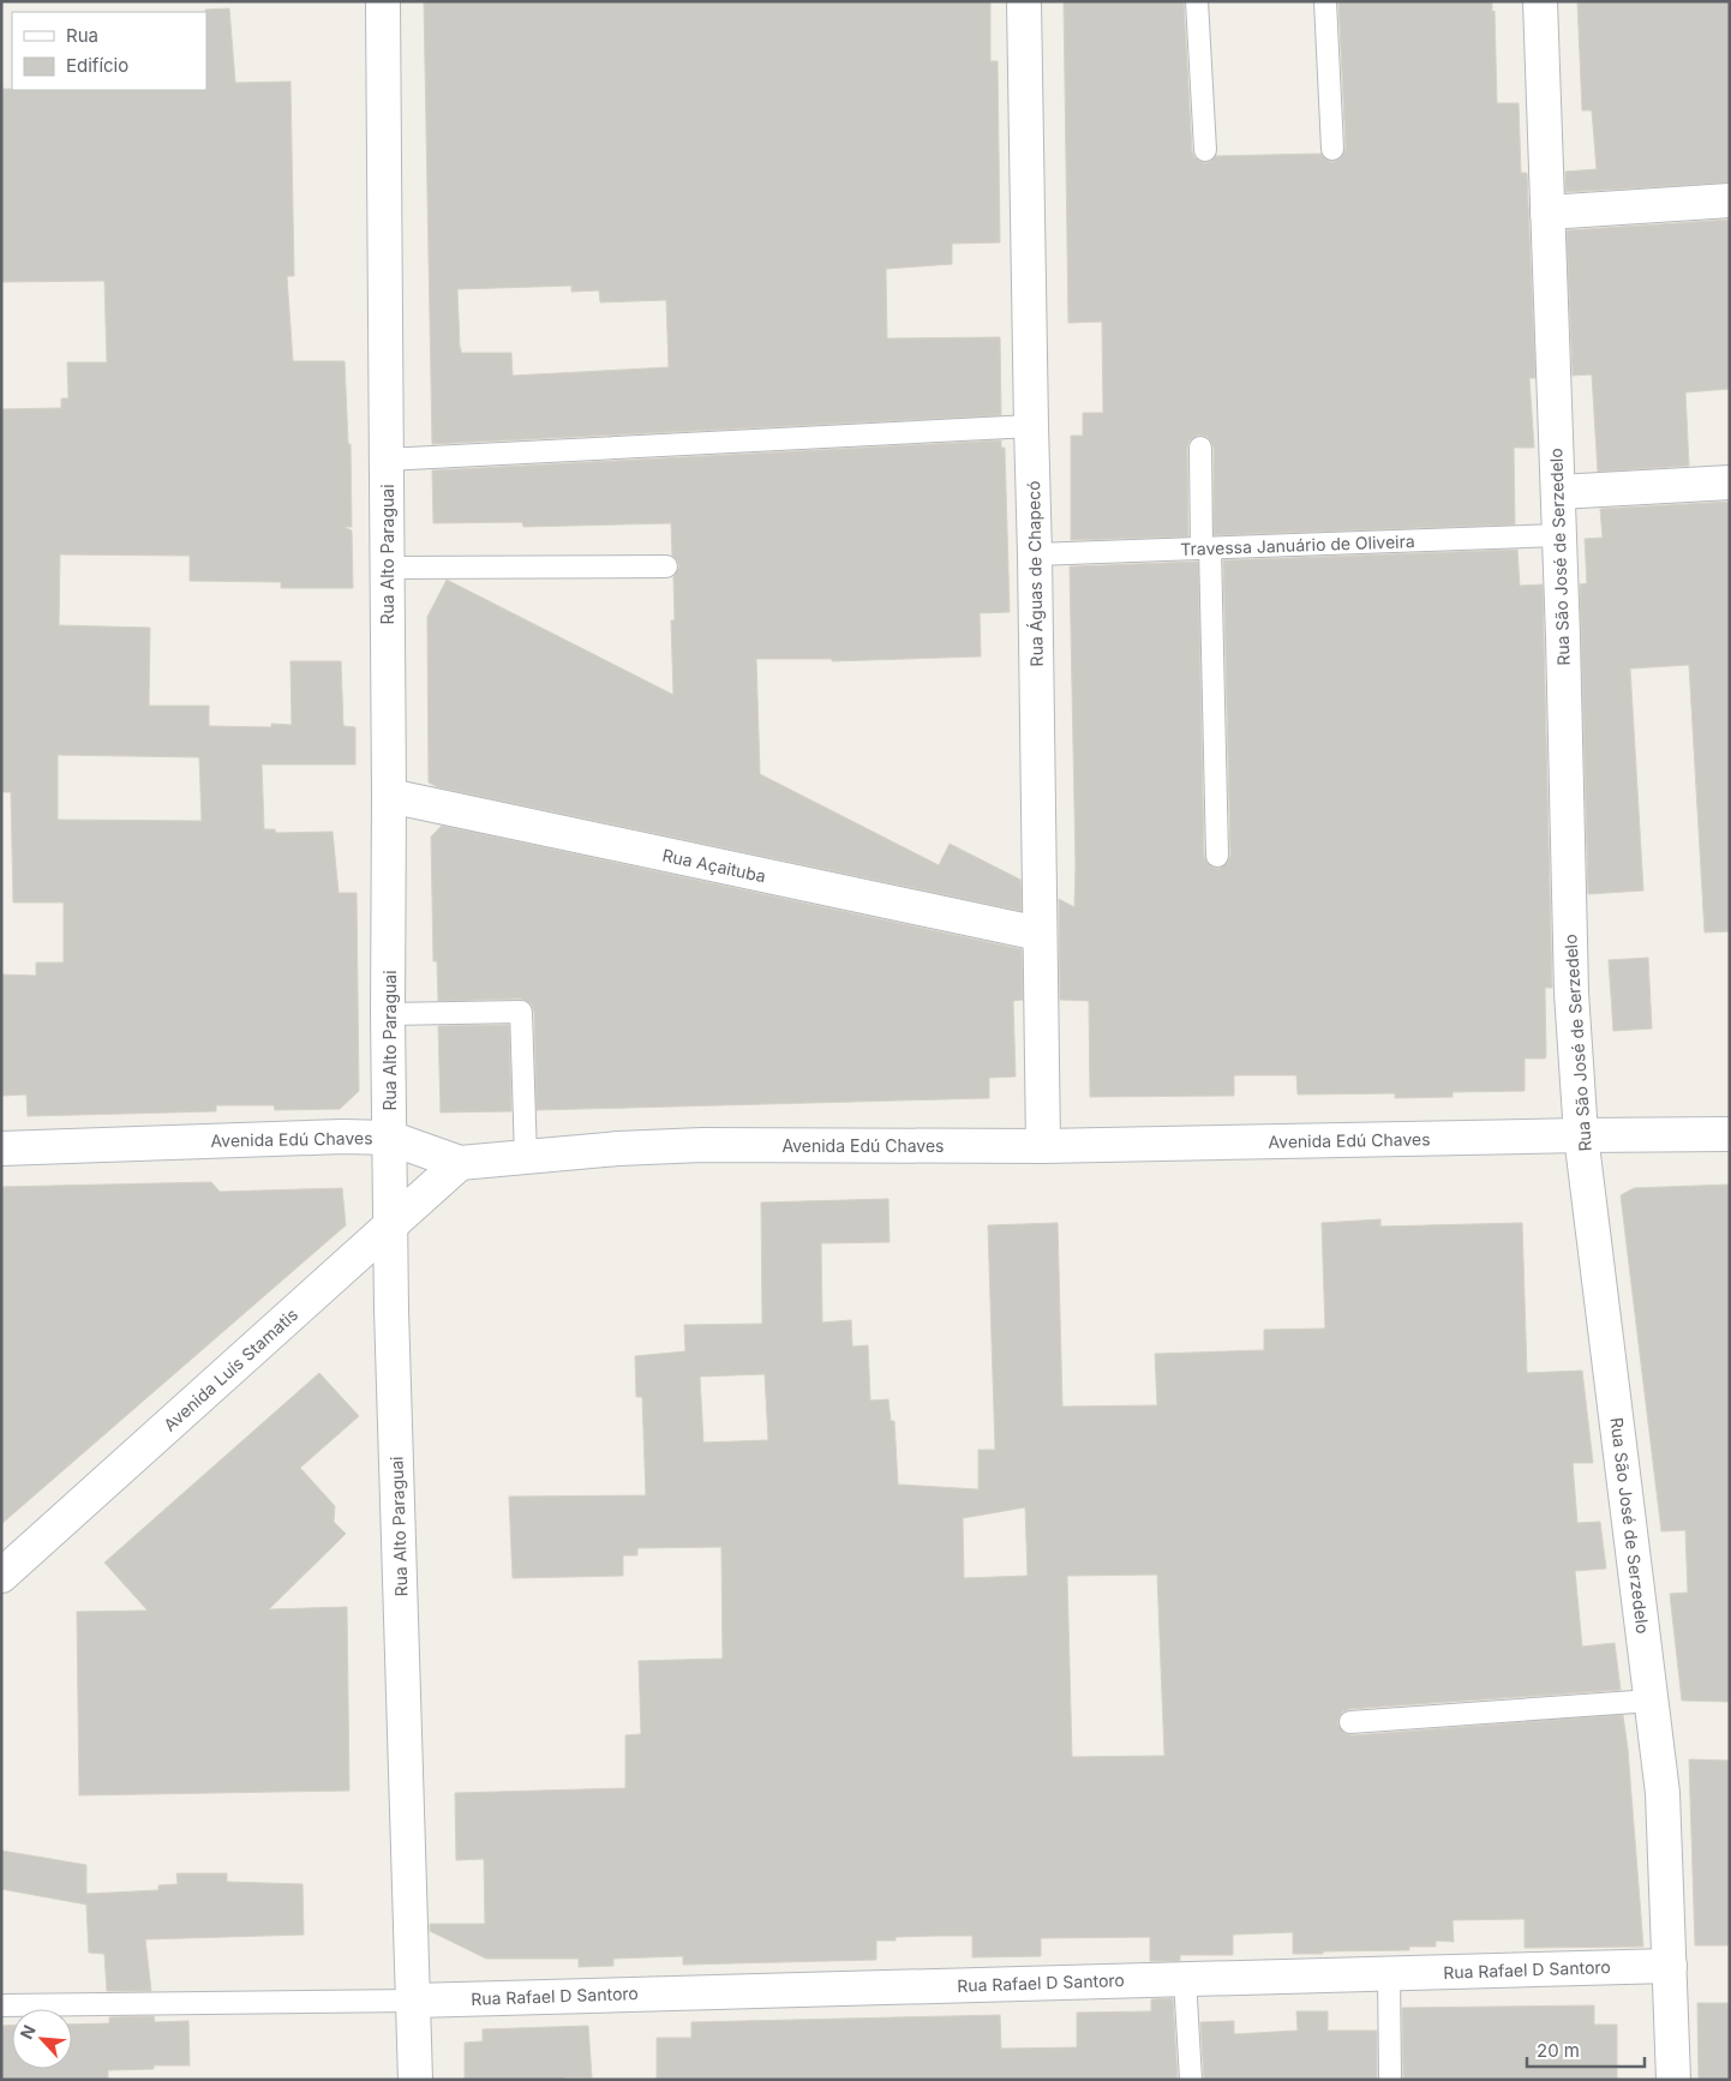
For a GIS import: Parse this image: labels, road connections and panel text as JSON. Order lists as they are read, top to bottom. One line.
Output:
{"streets":{"street":["Rua Alto Paraguai","Rua São José de Serzedelo","Rua Águas de Chapecó","Rua Açaituba","Avenida Edú Chaves","Avenida Luís Stamatis","Rua Rafael D Santoro"],"lane":["Travessa Januário de Oliveira"]},"crossings":[["Travessa Januário de Oliveira","Rua São José de Serzedelo"],["Travessa Januário de Oliveira","Rua Águas de Chapecó"],["Rua Alto Paraguai","Rua Açaituba"],["Rua Alto Paraguai","Avenida Edú Chaves"],["Rua Alto Paraguai","Avenida Luís Stamatis"],["Rua Alto Paraguai","Rua Rafael D Santoro"],["Rua São José de Serzedelo","Avenida Edú Chaves"],["Rua São José de Serzedelo","Rua Rafael D Santoro"],["Rua Águas de Chapecó","Rua Açaituba"],["Rua Águas de Chapecó","Avenida Edú Chaves"],["Avenida Edú Chaves","Avenida Luís Stamatis"]],"legend":["Rua","Edifício"],"scale_bar":"20 m","north":"top left"}
